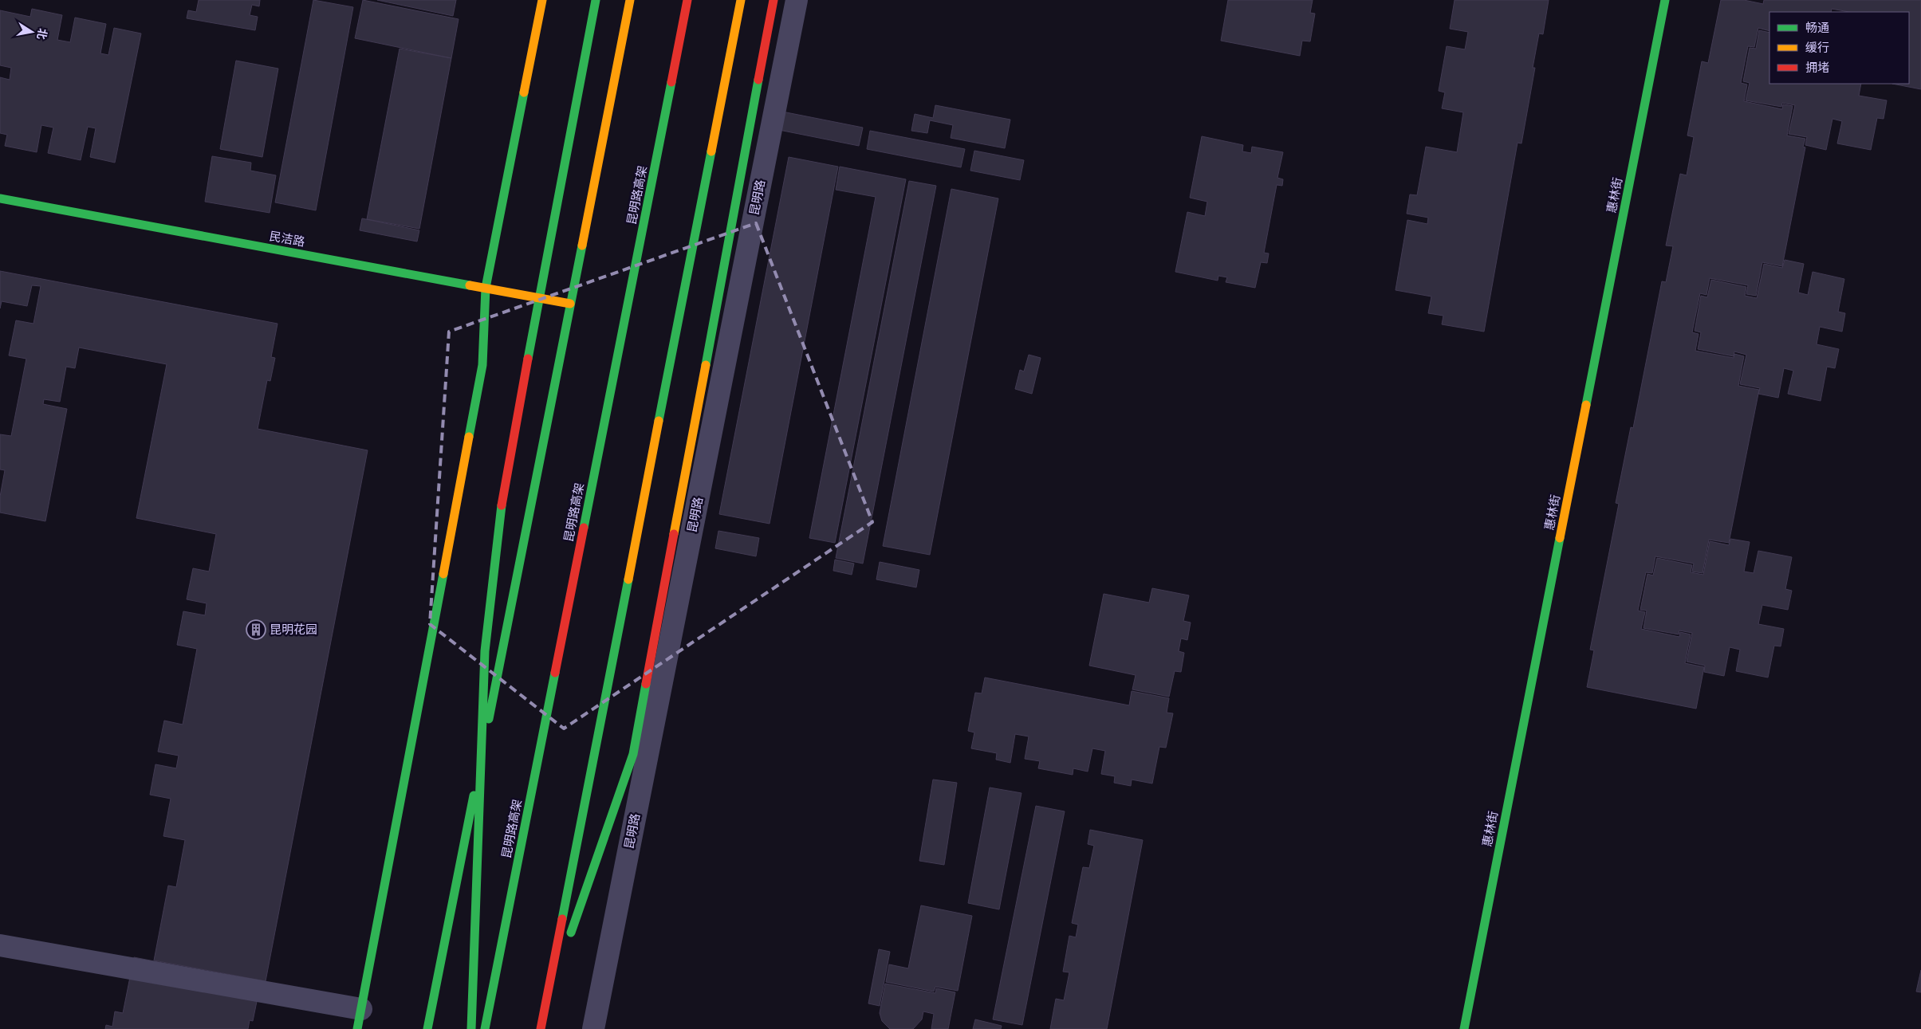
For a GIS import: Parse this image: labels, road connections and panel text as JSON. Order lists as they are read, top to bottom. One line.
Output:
{"streets":{"main road":["昆明路高架","惠林街","民洁路"],"street":["昆明路"]},"places":{"building":["昆明花园"]},"legend":["畅通","缓行","拥堵"],"north":"right"}
